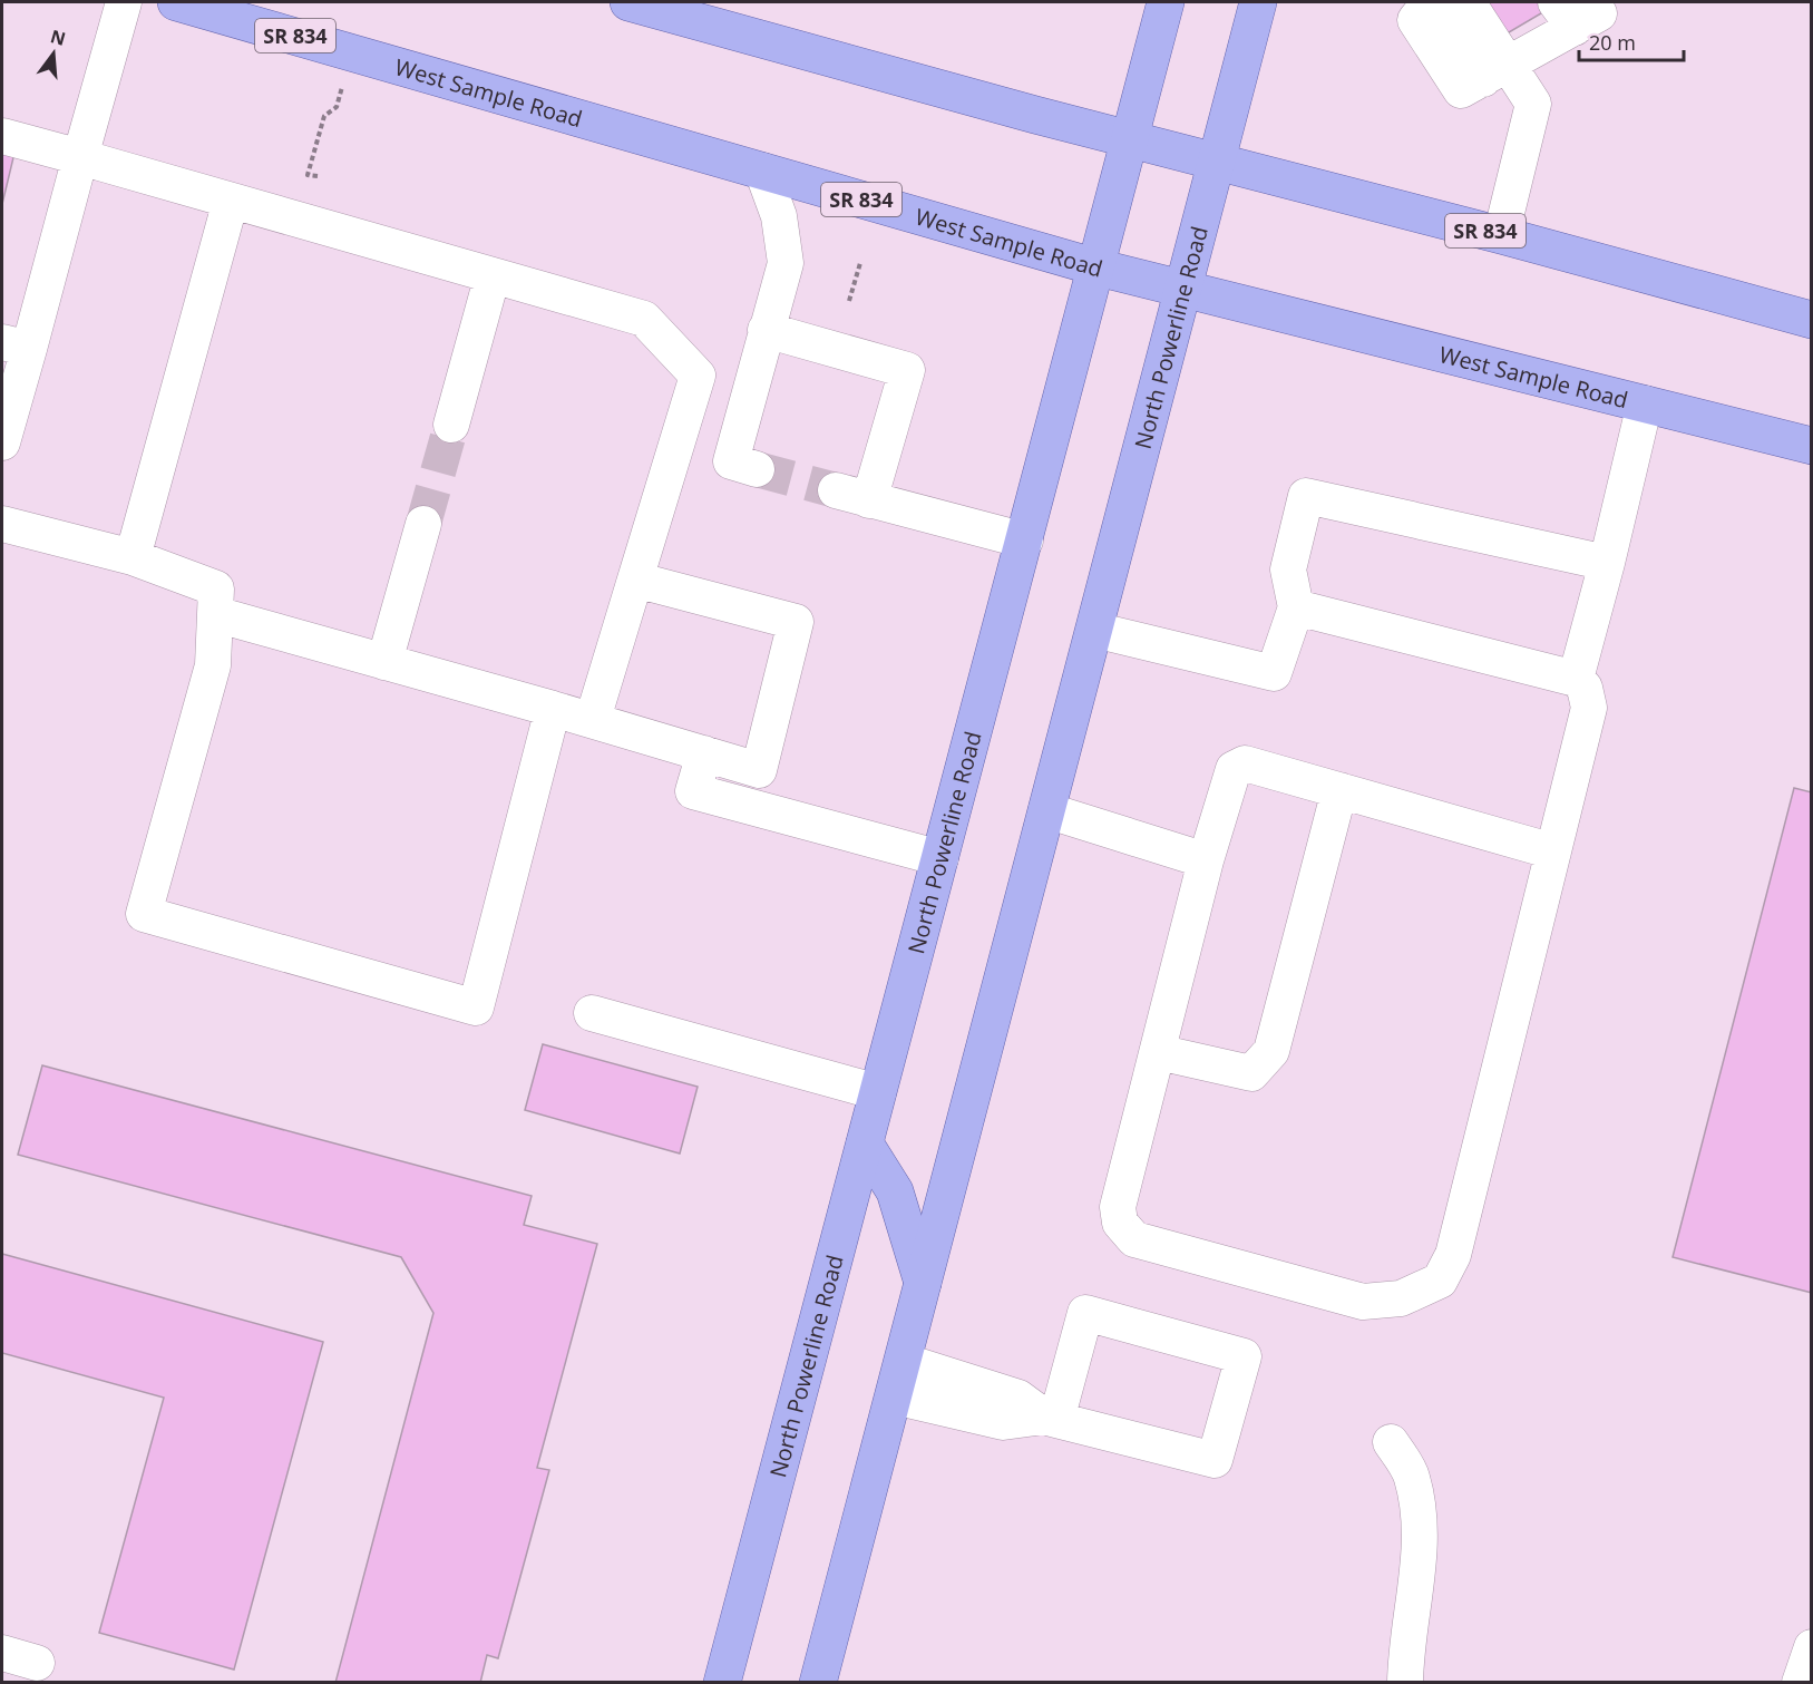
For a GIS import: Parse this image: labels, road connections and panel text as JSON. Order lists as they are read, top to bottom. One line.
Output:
{"streets":{"main road":["SR 834","West Sample Road","North Powerline Road"]},"crossings":[["SR 834","North Powerline Road"],["West Sample Road","North Powerline Road"]],"scale_bar":"20 m","north":"top"}
